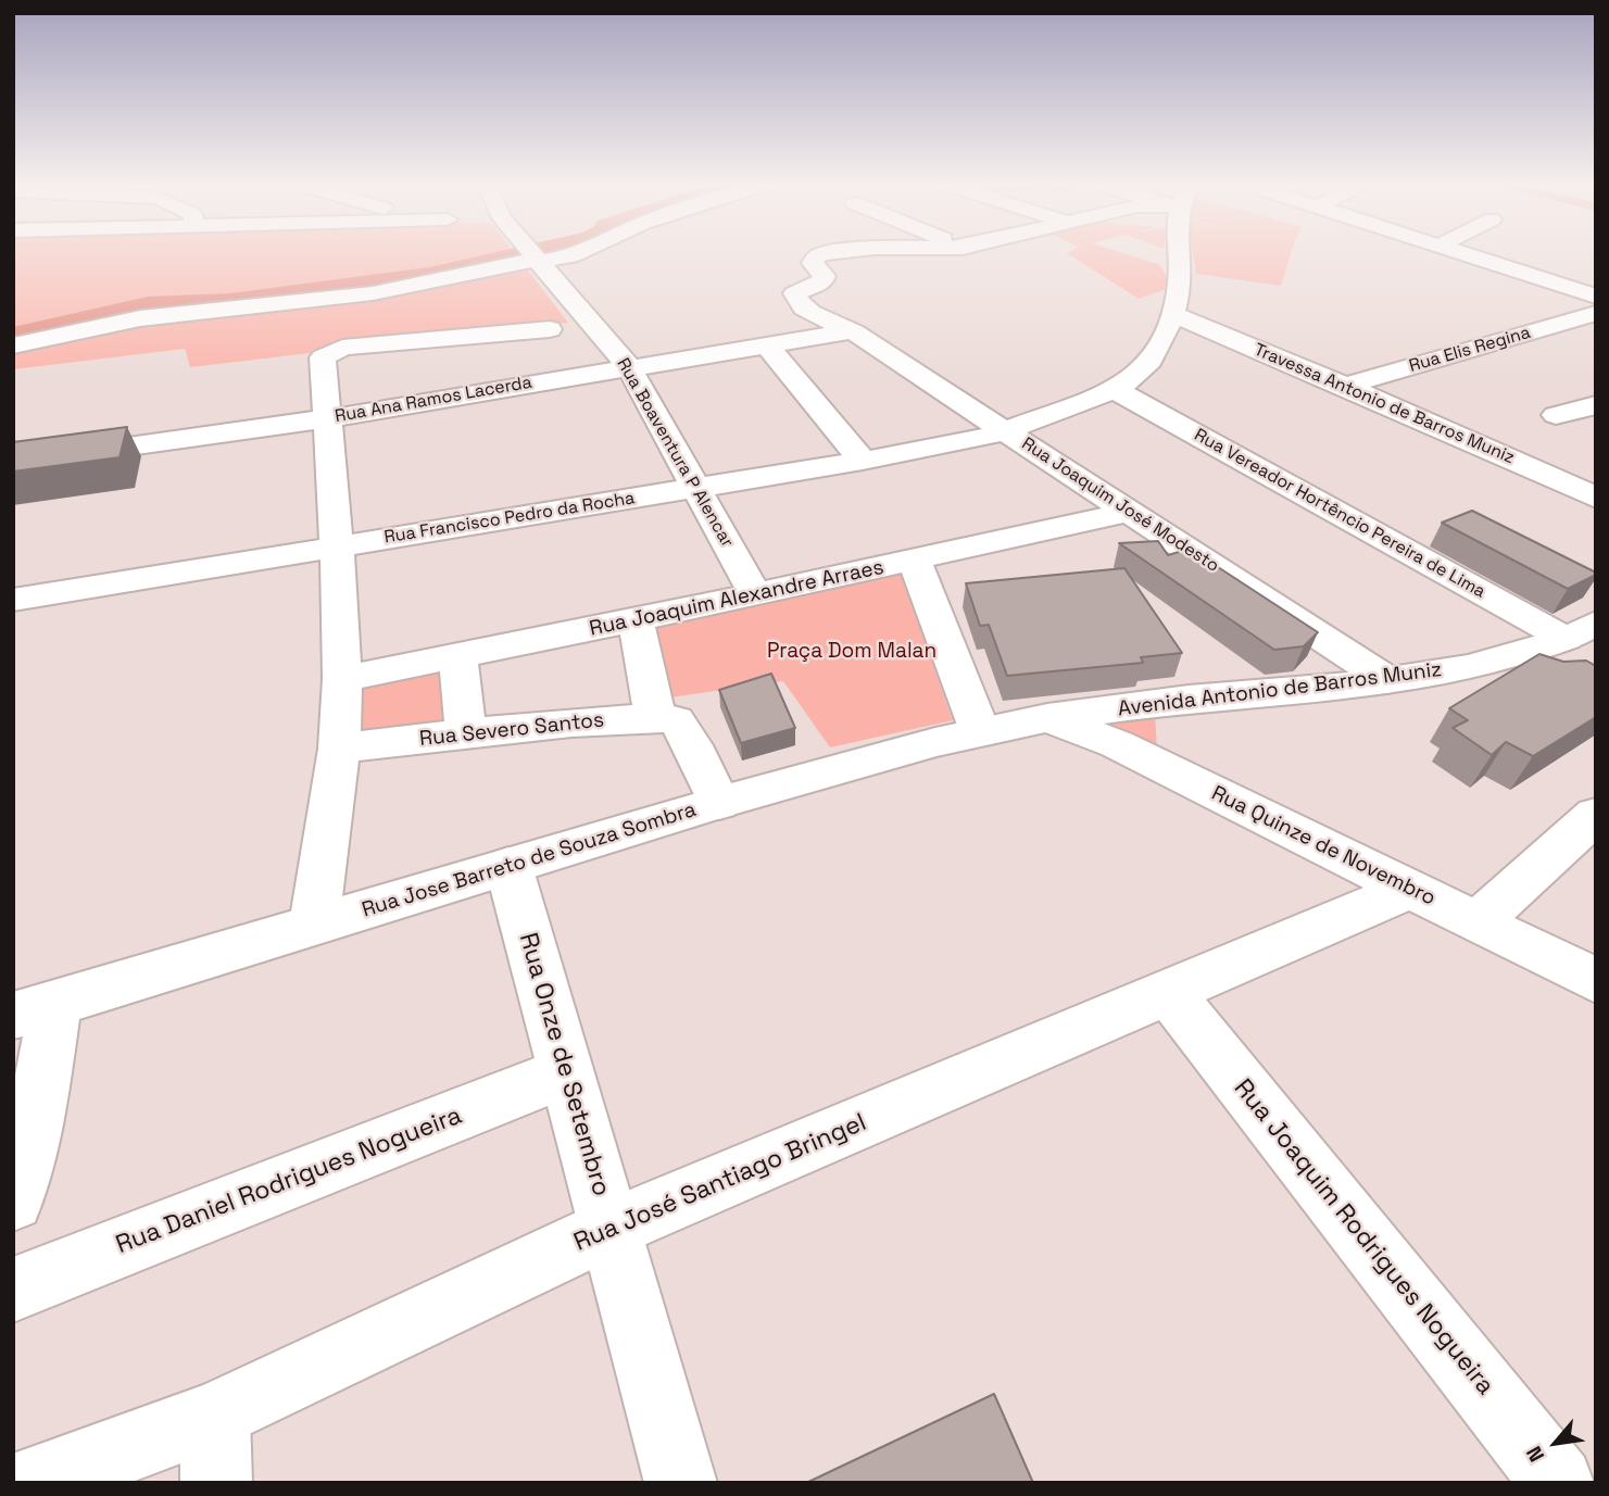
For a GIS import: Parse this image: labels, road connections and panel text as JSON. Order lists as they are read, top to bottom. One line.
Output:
{"streets":{"street":["Rua Elis Regina","Rua Ana Ramos Lacerda","Travessa Antonio de Barros Muniz","Rua Boaventura P Alencar","Rua Joaquim José Modesto","Rua Vereador Hortêncio Pereira de Lima","Rua Francisco Pedro da Rocha","Rua Joaquim Alexandre Arraes","Avenida Antonio de Barros Muniz","Rua Severo Santos","Rua Quinze de Novembro","Rua Jose Barreto de Souza Sombra","Rua Onze de Setembro","Rua Daniel Rodrigues Nogueira","Rua José Santiago Bringel","Rua Joaquim Rodrigues Nogueira"]},"crossings":[["Rua Elis Regina","Travessa Antonio de Barros Muniz"],["Rua Ana Ramos Lacerda","Rua Boaventura P Alencar"],["Rua Ana Ramos Lacerda","Rua Joaquim José Modesto"],["Travessa Antonio de Barros Muniz","Rua Francisco Pedro da Rocha"],["Rua Boaventura P Alencar","Rua Francisco Pedro da Rocha"],["Rua Boaventura P Alencar","Rua Joaquim Alexandre Arraes"],["Rua Joaquim José Modesto","Rua Francisco Pedro da Rocha"],["Rua Joaquim José Modesto","Rua Joaquim Alexandre Arraes"],["Rua Joaquim José Modesto","Avenida Antonio de Barros Muniz"],["Rua Vereador Hortêncio Pereira de Lima","Rua Francisco Pedro da Rocha"],["Rua Vereador Hortêncio Pereira de Lima","Avenida Antonio de Barros Muniz"],["Avenida Antonio de Barros Muniz","Rua Quinze de Novembro"],["Avenida Antonio de Barros Muniz","Rua Jose Barreto de Souza Sombra"],["Rua Quinze de Novembro","Rua Jose Barreto de Souza Sombra"],["Rua Quinze de Novembro","Rua José Santiago Bringel"],["Rua Jose Barreto de Souza Sombra","Rua Onze de Setembro"],["Rua Onze de Setembro","Rua Daniel Rodrigues Nogueira"],["Rua Onze de Setembro","Rua José Santiago Bringel"],["Rua José Santiago Bringel","Rua Joaquim Rodrigues Nogueira"]],"parks":["Praça Dom Malan"],"north":"bottom left"}
